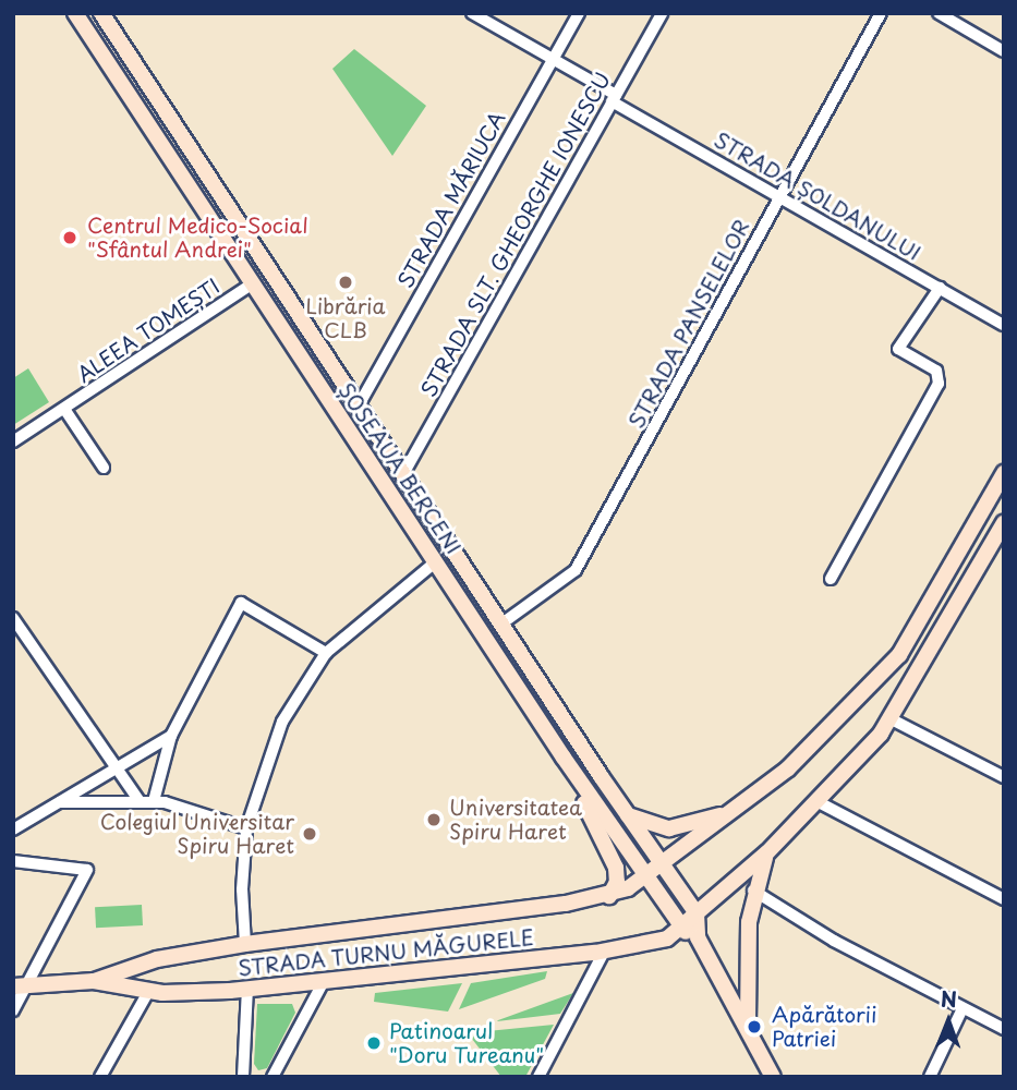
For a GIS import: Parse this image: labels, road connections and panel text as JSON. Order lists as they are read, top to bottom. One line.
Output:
{"streets":{"main road":["ȘOSEAUA BERCENI","STRADA TURNU MĂGURELE"],"street":["STRADA ȘOLDANULUI","STRADA MĂRIUCA","STRADA SLT. GHEORGHE IONESCU","STRADA PANSELELOR","ALEEA TOMEȘTI"]},"crossings":[["STRADA ȘOLDANULUI","STRADA MĂRIUCA"],["STRADA ȘOLDANULUI","STRADA SLT. GHEORGHE IONESCU"],["STRADA ȘOLDANULUI","STRADA PANSELELOR"],["STRADA MĂRIUCA","ȘOSEAUA BERCENI"],["STRADA SLT. GHEORGHE IONESCU","ȘOSEAUA BERCENI"],["STRADA PANSELELOR","ȘOSEAUA BERCENI"],["ALEEA TOMEȘTI","ȘOSEAUA BERCENI"],["ȘOSEAUA BERCENI","STRADA TURNU MĂGURELE"]],"places":["Centrul Medico-Social \"Sfântul Andrei\"","Librăria CLB","Universitatea Spiru Haret","Colegiul Universitar Spiru Haret","Apărătorii Patriei","Patinoarul \"Doru Tureanu\""],"north":"top"}
